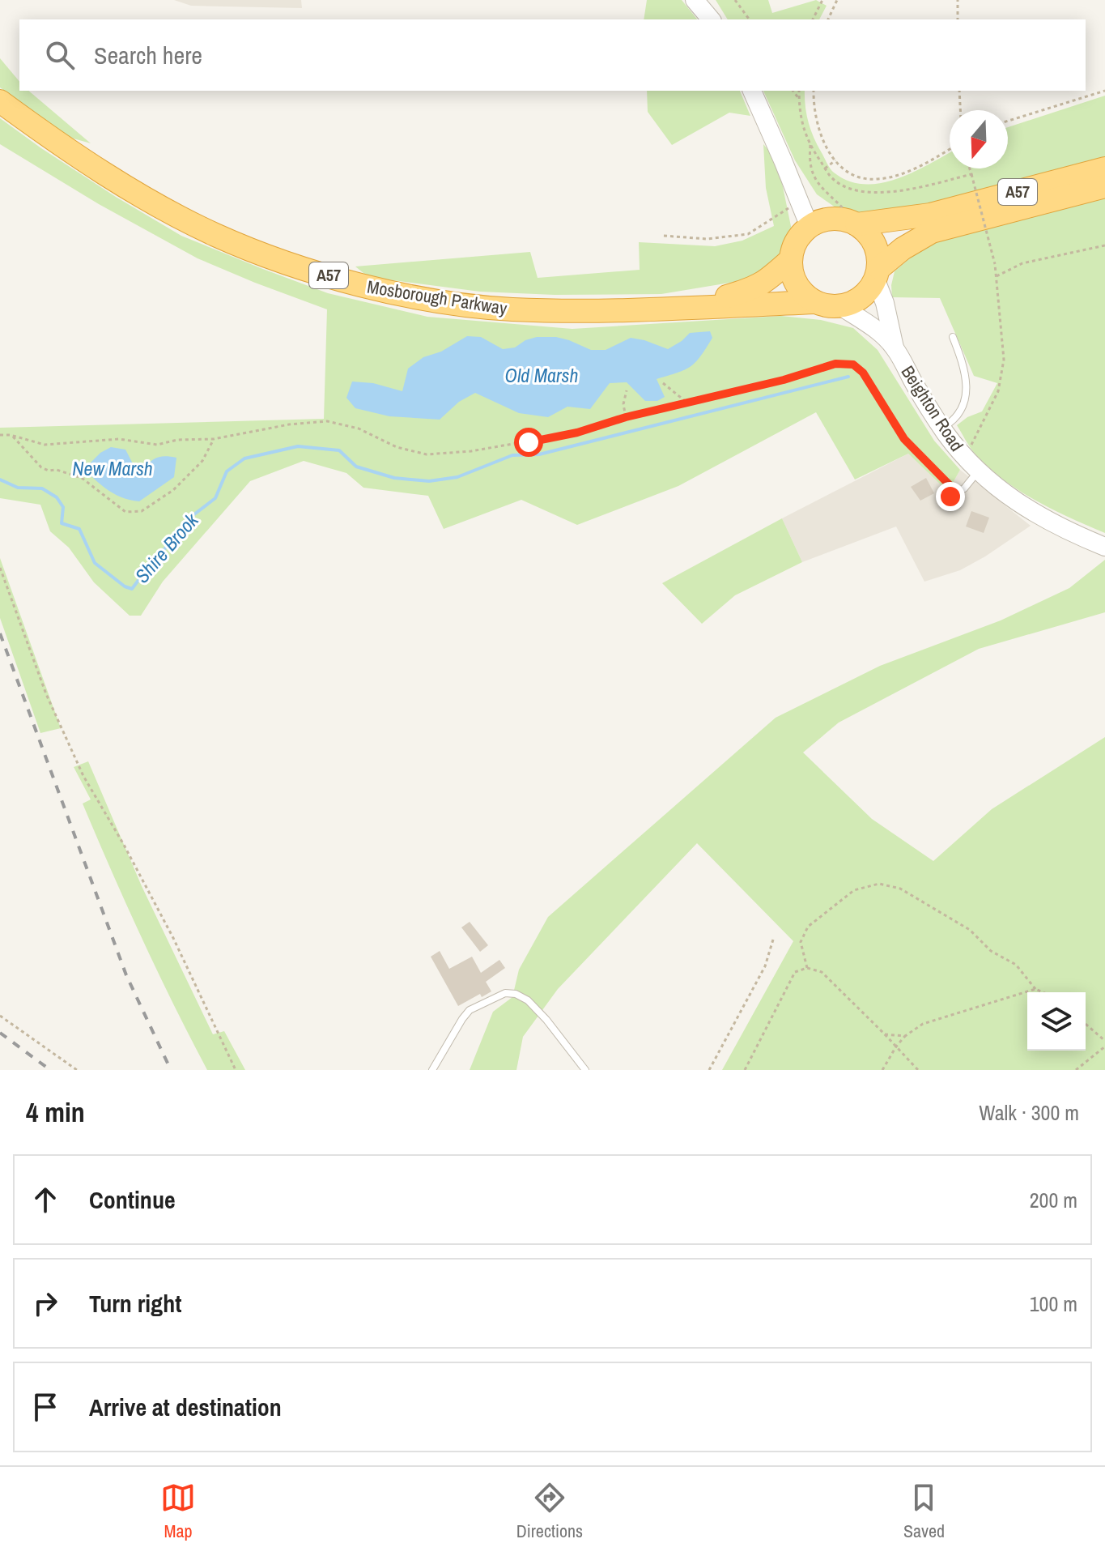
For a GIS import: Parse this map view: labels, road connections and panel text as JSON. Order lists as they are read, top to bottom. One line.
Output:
{"streets":{"highway":["A57","Mosborough Parkway"],"street":["Beighton Road"]},"crossings":[["A57","Mosborough Parkway"],["A57","Beighton Road"],["Mosborough Parkway","Beighton Road"]],"water":["Old Marsh","New Marsh","Shire Brook"],"north":"bottom","page":{"search":"Search here","heading":["4 min","Walk · 300 m"],"list":[["Continue","200 m"],["Turn right","100 m"],"Arrive at destination"],"nav":["Map","Directions","Saved"]}}
